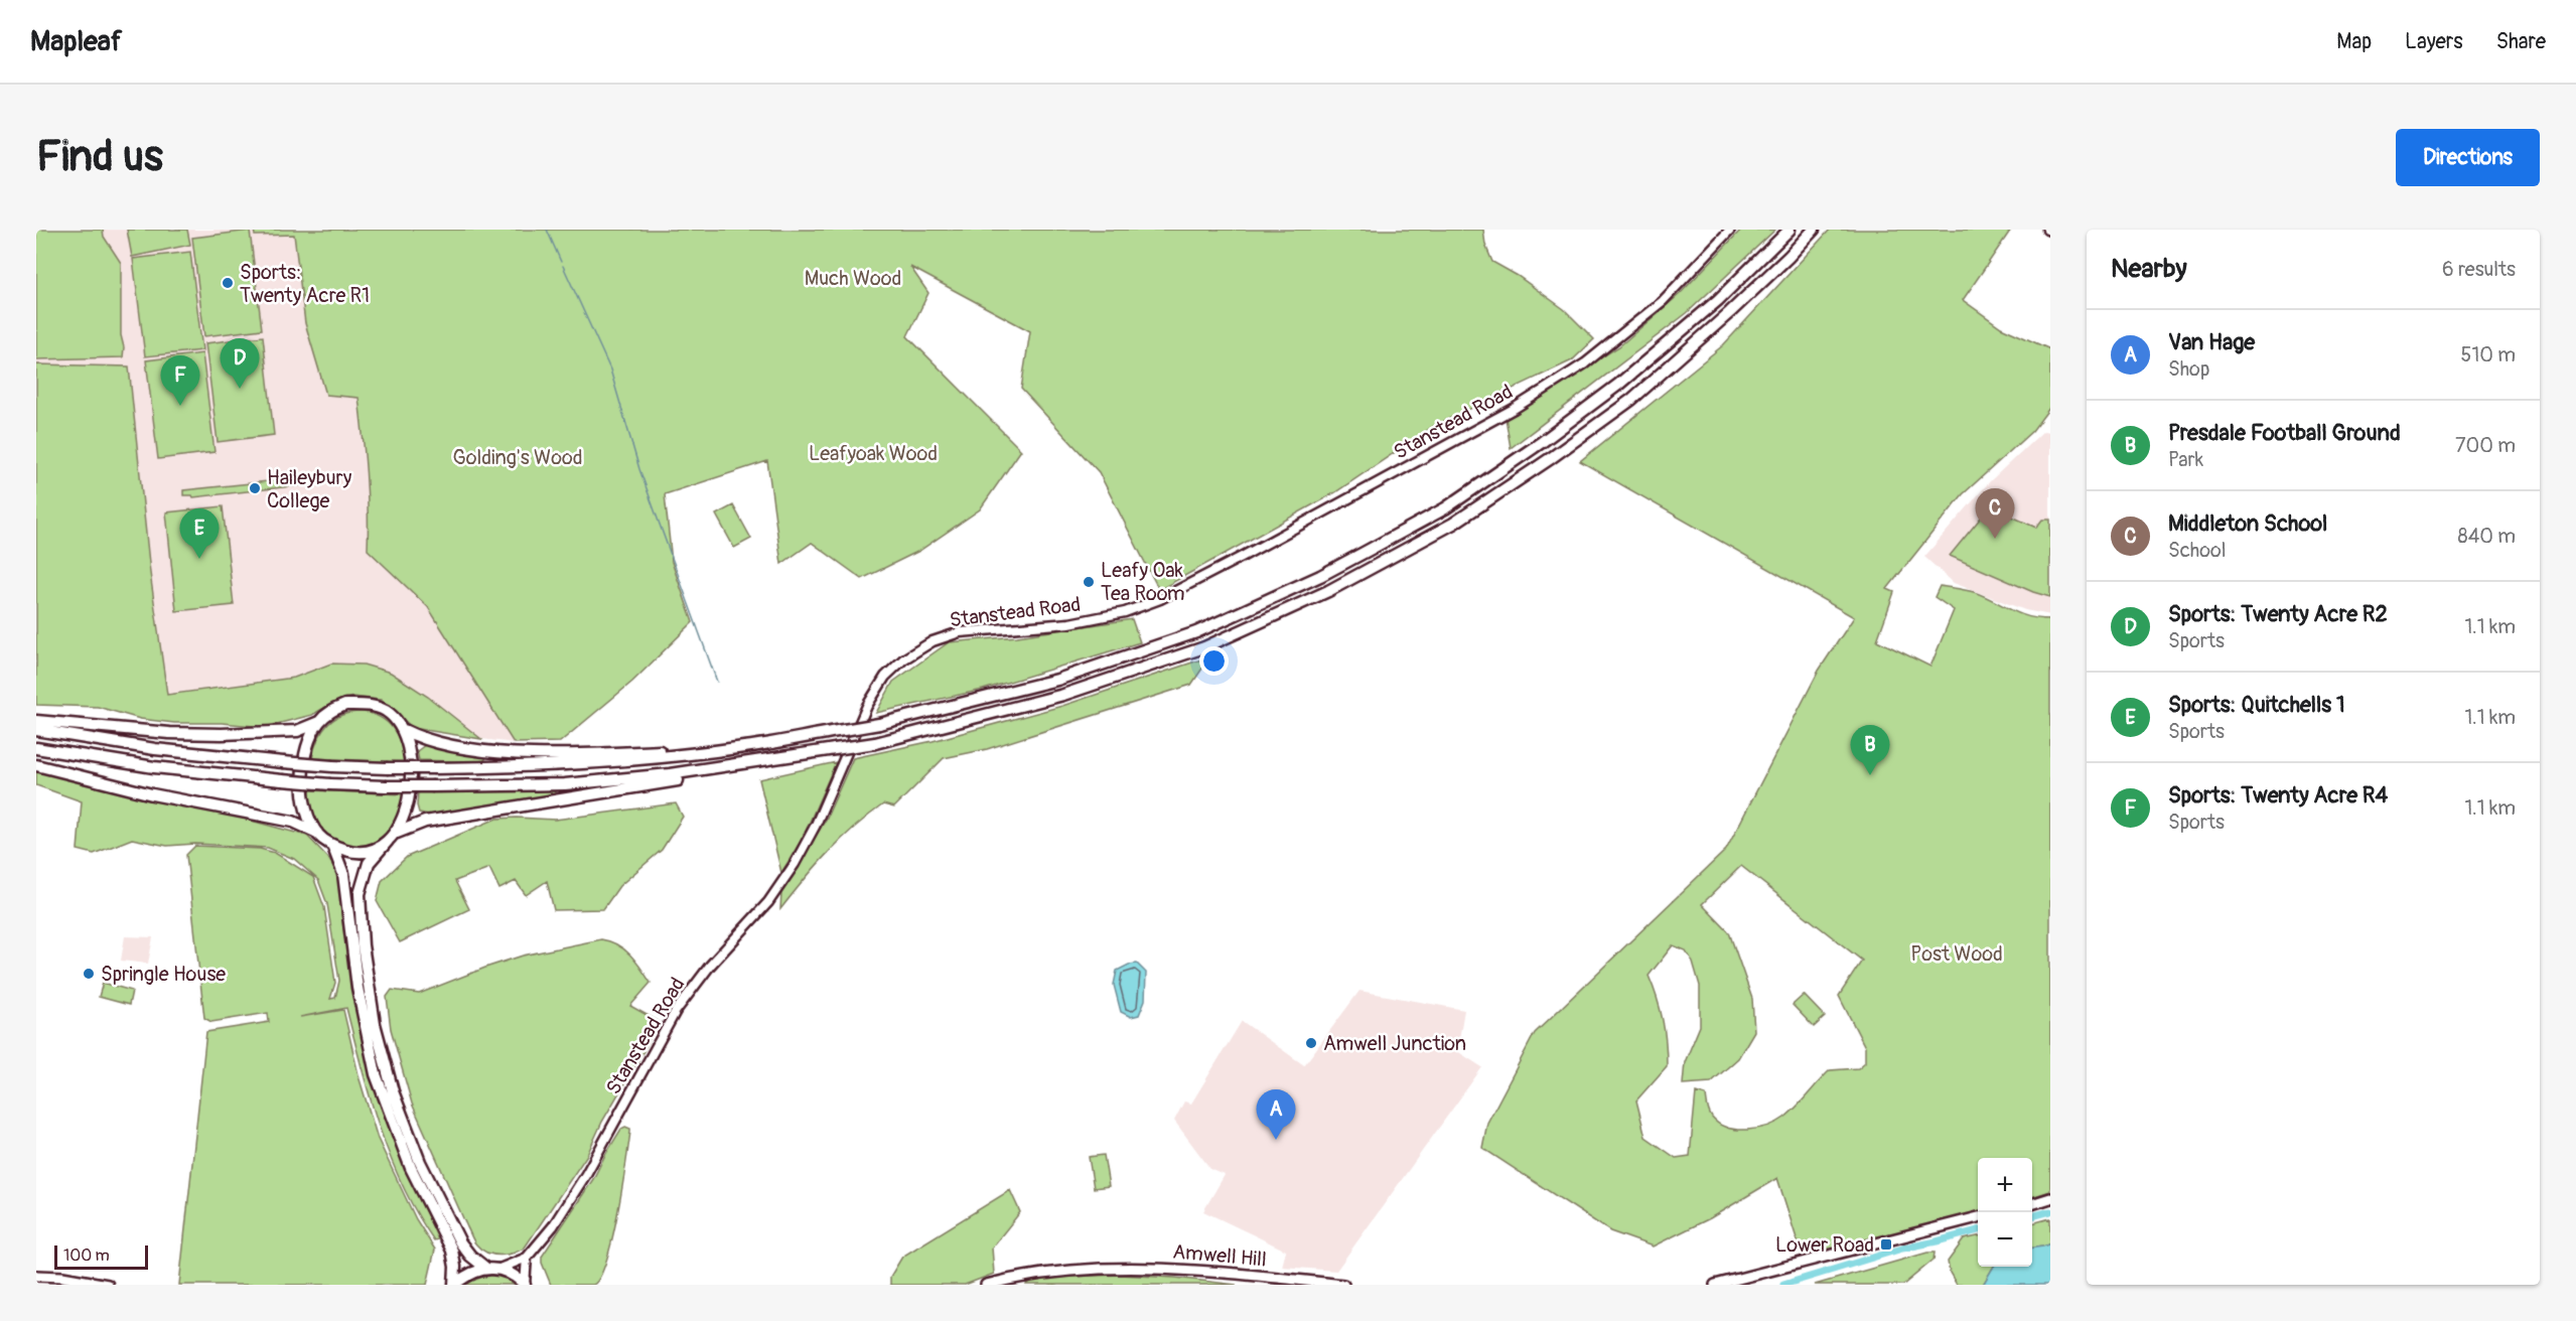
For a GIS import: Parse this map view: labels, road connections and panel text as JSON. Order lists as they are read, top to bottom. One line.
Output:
{"streets":{"main road":["Stanstead Road","Amwell Hill"]},"parks":["Much Wood","Leafyoak Wood","Golding's Wood","Post Wood"],"places":{"other":["Sports: Twenty Acre R1","Haileybury College","Leafy Oak Tea Room","Springle House","Amwell Junction"],"transit":["Lower Road"]},"scale_bar":"100 m","page":{"header":"Mapleaf","nav":["Map","Layers","Share"],"buttons":"Directions","title":"Find us","heading":["Nearby","6 results"],"list":[{"mark":"A","name":"Van Hage","note":"Shop","value":"510 m"},{"mark":"B","name":"Presdale Football Ground","note":"Park","value":"700 m"},{"mark":"C","name":"Middleton School","note":"School","value":"840 m"},{"mark":"D","name":"Sports: Twenty Acre R2","note":"Sports","value":"1.1 km"},{"mark":"E","name":"Sports: Quitchells 1","note":"Sports","value":"1.1 km"},{"mark":"F","name":"Sports: Twenty Acre R4","note":"Sports","value":"1.1 km"}],"pins":["D","F","C","E","B","A"],"map_buttons":["+","−"],"scale":"100 m"}}
